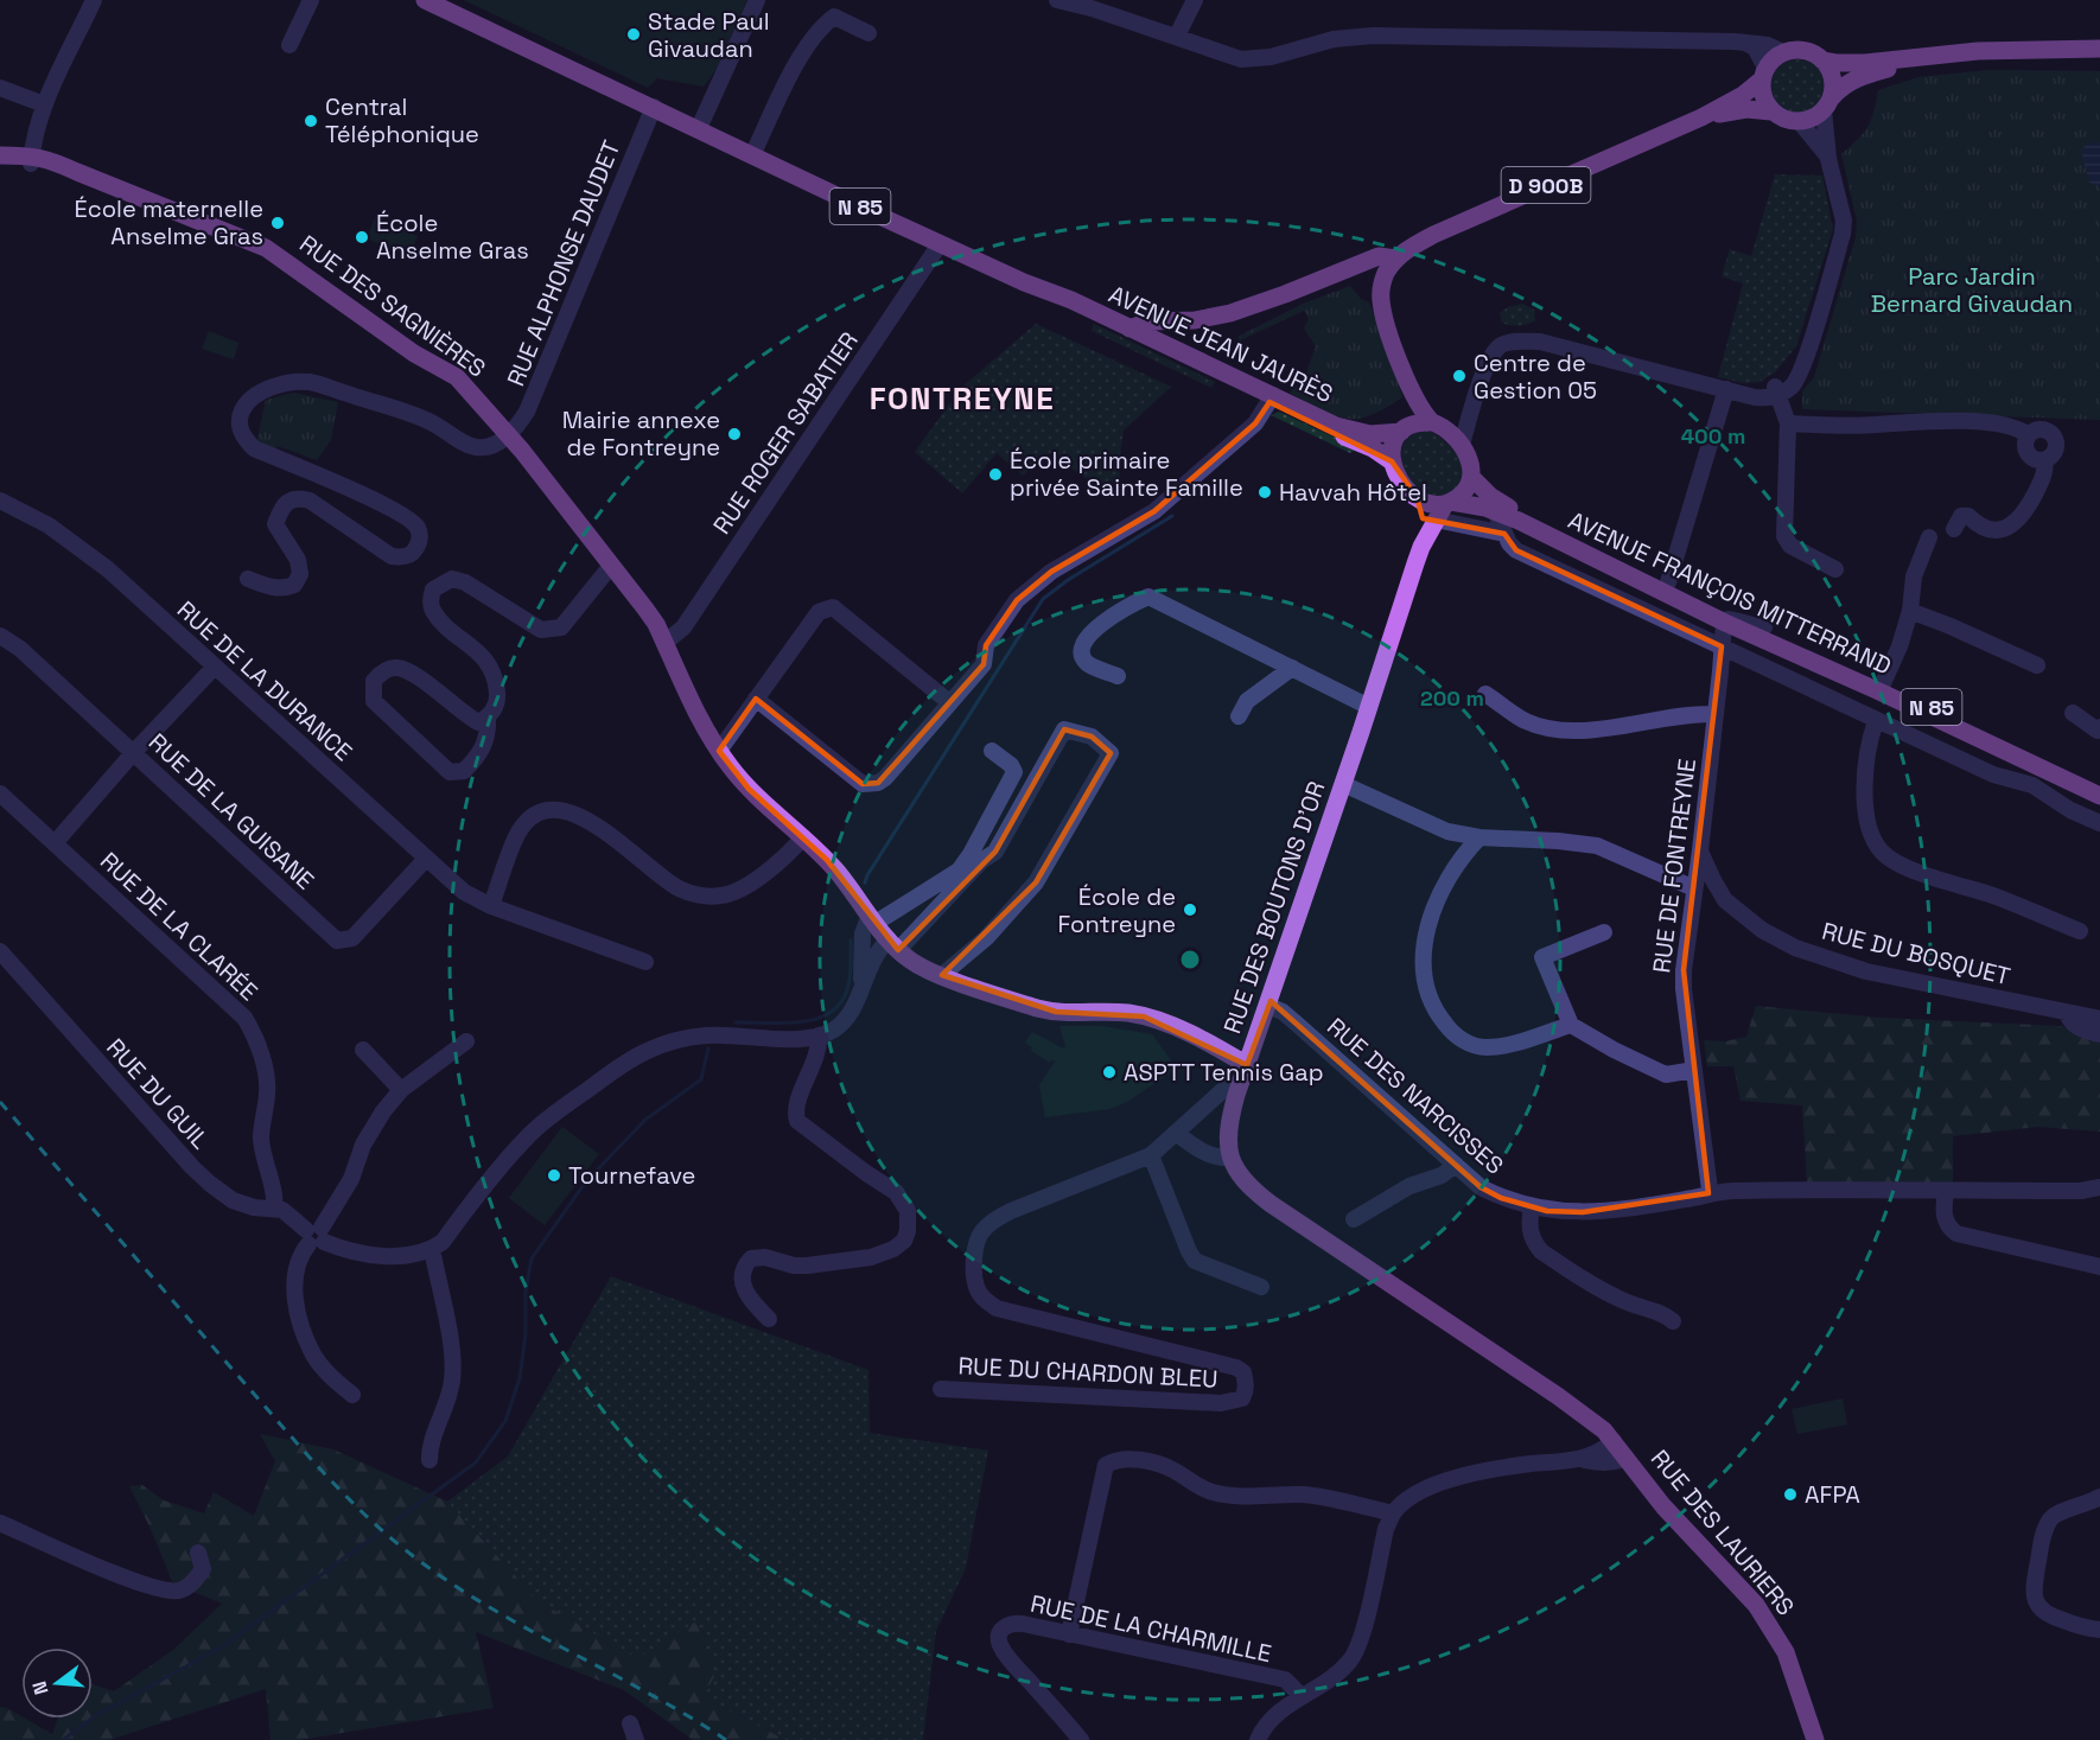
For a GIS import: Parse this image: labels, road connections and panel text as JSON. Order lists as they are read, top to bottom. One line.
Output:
{"streets":{"main road":["D 900B","N 85","RUE DES SAGNIÈRES","AVENUE JEAN JAURÈS","AVENUE FRANÇOIS MITTERRAND","RUE DES BOUTONS D'OR","RUE DES LAURIERS"],"street":["RUE ALPHONSE DAUDET","RUE ROGER SABATIER","RUE DE LA DURANCE","RUE DE LA GUISANE","RUE DE FONTREYNE","RUE DE LA CLARÉE","RUE DU BOSQUET","RUE DU GUIL","RUE DES NARCISSES","RUE DU CHARDON BLEU","RUE DE LA CHARMILLE"]},"crossings":[["D 900B","AVENUE JEAN JAURÈS"],["RUE ALPHONSE DAUDET","RUE DES SAGNIÈRES"],["RUE ALPHONSE DAUDET","AVENUE JEAN JAURÈS"],["RUE DES SAGNIÈRES","RUE ROGER SABATIER"],["RUE DES SAGNIÈRES","RUE DES BOUTONS D'OR"],["RUE DES SAGNIÈRES","RUE DU CHARDON BLEU"],["AVENUE JEAN JAURÈS","RUE ROGER SABATIER"],["AVENUE JEAN JAURÈS","AVENUE FRANÇOIS MITTERRAND"],["AVENUE JEAN JAURÈS","RUE DES BOUTONS D'OR"],["AVENUE FRANÇOIS MITTERRAND","RUE DE FONTREYNE"],["AVENUE FRANÇOIS MITTERRAND","RUE DES BOUTONS D'OR"],["RUE DE LA DURANCE","RUE DE LA GUISANE"],["RUE DE FONTREYNE","RUE DU BOSQUET"],["RUE DE FONTREYNE","RUE DES NARCISSES"],["RUE DES BOUTONS D'OR","RUE DES NARCISSES"],["RUE DES BOUTONS D'OR","RUE DU CHARDON BLEU"],["RUE DE LA CLARÉE","RUE DU GUIL"]],"districts":["FONTREYNE"],"parks":["Parc Jardin Bernard Givaudan"],"places":["Stade Paul Givaudan","Central Téléphonique","École maternelle Anselme Gras","École Anselme Gras","Centre de Gestion 05","Mairie annexe de Fontreyne","École primaire privée Sainte Famille","Havvah Hôtel","École de Fontreyne","ASPTT Tennis Gap","Tournefave","AFPA"],"north":"left","rings":["400 m","200 m"]}
